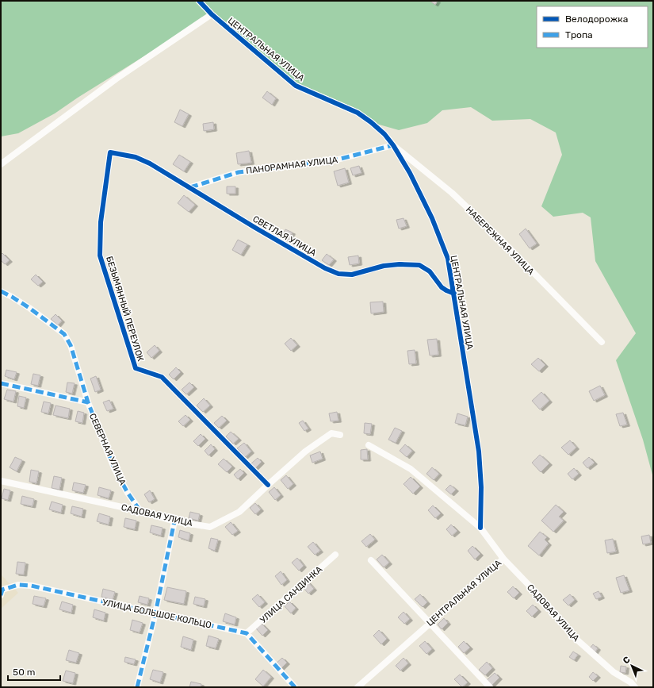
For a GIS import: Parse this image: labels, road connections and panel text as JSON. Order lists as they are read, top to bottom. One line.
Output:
{"streets":{"street":["ЦЕНТРАЛЬНАЯ УЛИЦА","ПАНОРАМНАЯ УЛИЦА","СВЕТЛАЯ УЛИЦА","НАБЕРЕЖНАЯ УЛИЦА","БЕЗЫМЯННЫЙ ПЕРЕУЛОК","СЕВЕРНАЯ УЛИЦА","САДОВАЯ УЛИЦА","УЛИЦА САНДИНКА","УЛИЦА БОЛЬШОЕ КОЛЬЦО"]},"crossings":[["ЦЕНТРАЛЬНАЯ УЛИЦА","ПАНОРАМНАЯ УЛИЦА"],["ЦЕНТРАЛЬНАЯ УЛИЦА","СВЕТЛАЯ УЛИЦА"],["ЦЕНТРАЛЬНАЯ УЛИЦА","НАБЕРЕЖНАЯ УЛИЦА"],["ЦЕНТРАЛЬНАЯ УЛИЦА","САДОВАЯ УЛИЦА"],["ПАНОРАМНАЯ УЛИЦА","СВЕТЛАЯ УЛИЦА"],["ПАНОРАМНАЯ УЛИЦА","НАБЕРЕЖНАЯ УЛИЦА"],["СВЕТЛАЯ УЛИЦА","БЕЗЫМЯННЫЙ ПЕРЕУЛОК"],["БЕЗЫМЯННЫЙ ПЕРЕУЛОК","САДОВАЯ УЛИЦА"],["СЕВЕРНАЯ УЛИЦА","САДОВАЯ УЛИЦА"],["УЛИЦА САНДИНКА","УЛИЦА БОЛЬШОЕ КОЛЬЦО"]],"legend":["Велодорожка","Тропа"],"scale_bar":"50 m","north":"top left"}
